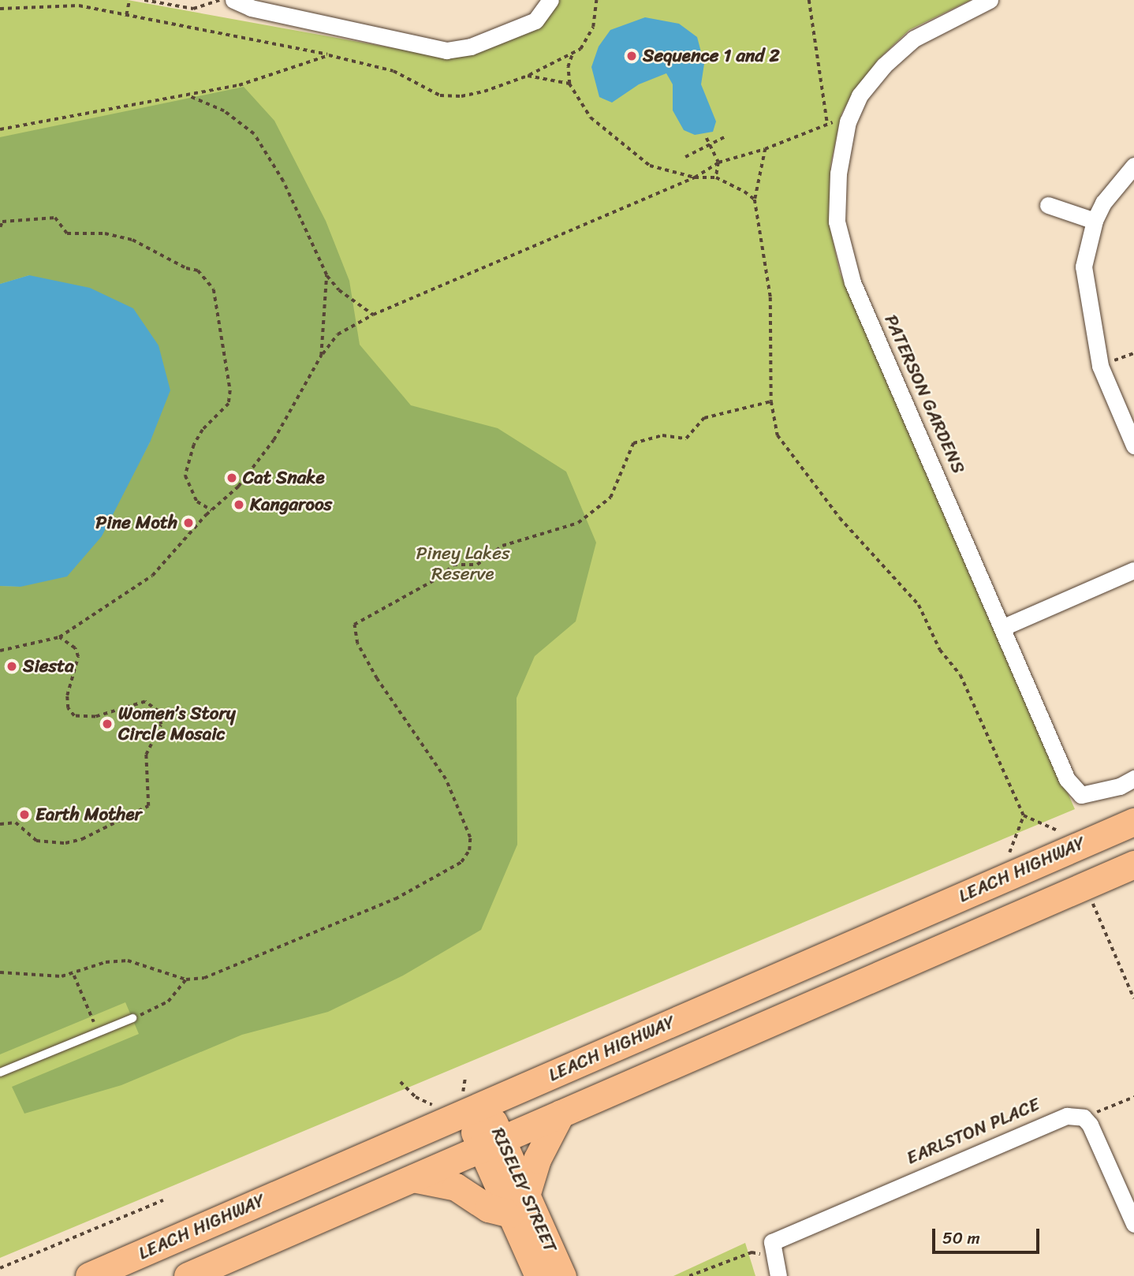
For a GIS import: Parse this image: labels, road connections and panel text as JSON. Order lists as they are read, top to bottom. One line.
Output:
{"streets":{"highway":["LEACH HIGHWAY","RISELEY STREET"],"street":["PATERSON GARDENS","EARLSTON PLACE"]},"crossings":[["LEACH HIGHWAY","RISELEY STREET"]],"parks":["Piney Lakes Reserve"],"places":["Sequence 1 and 2","Cat Snake","Kangaroos","Pine Moth","Siesta","Women’s Story Circle Mosaic","Earth Mother"],"scale_bar":"50 m"}
